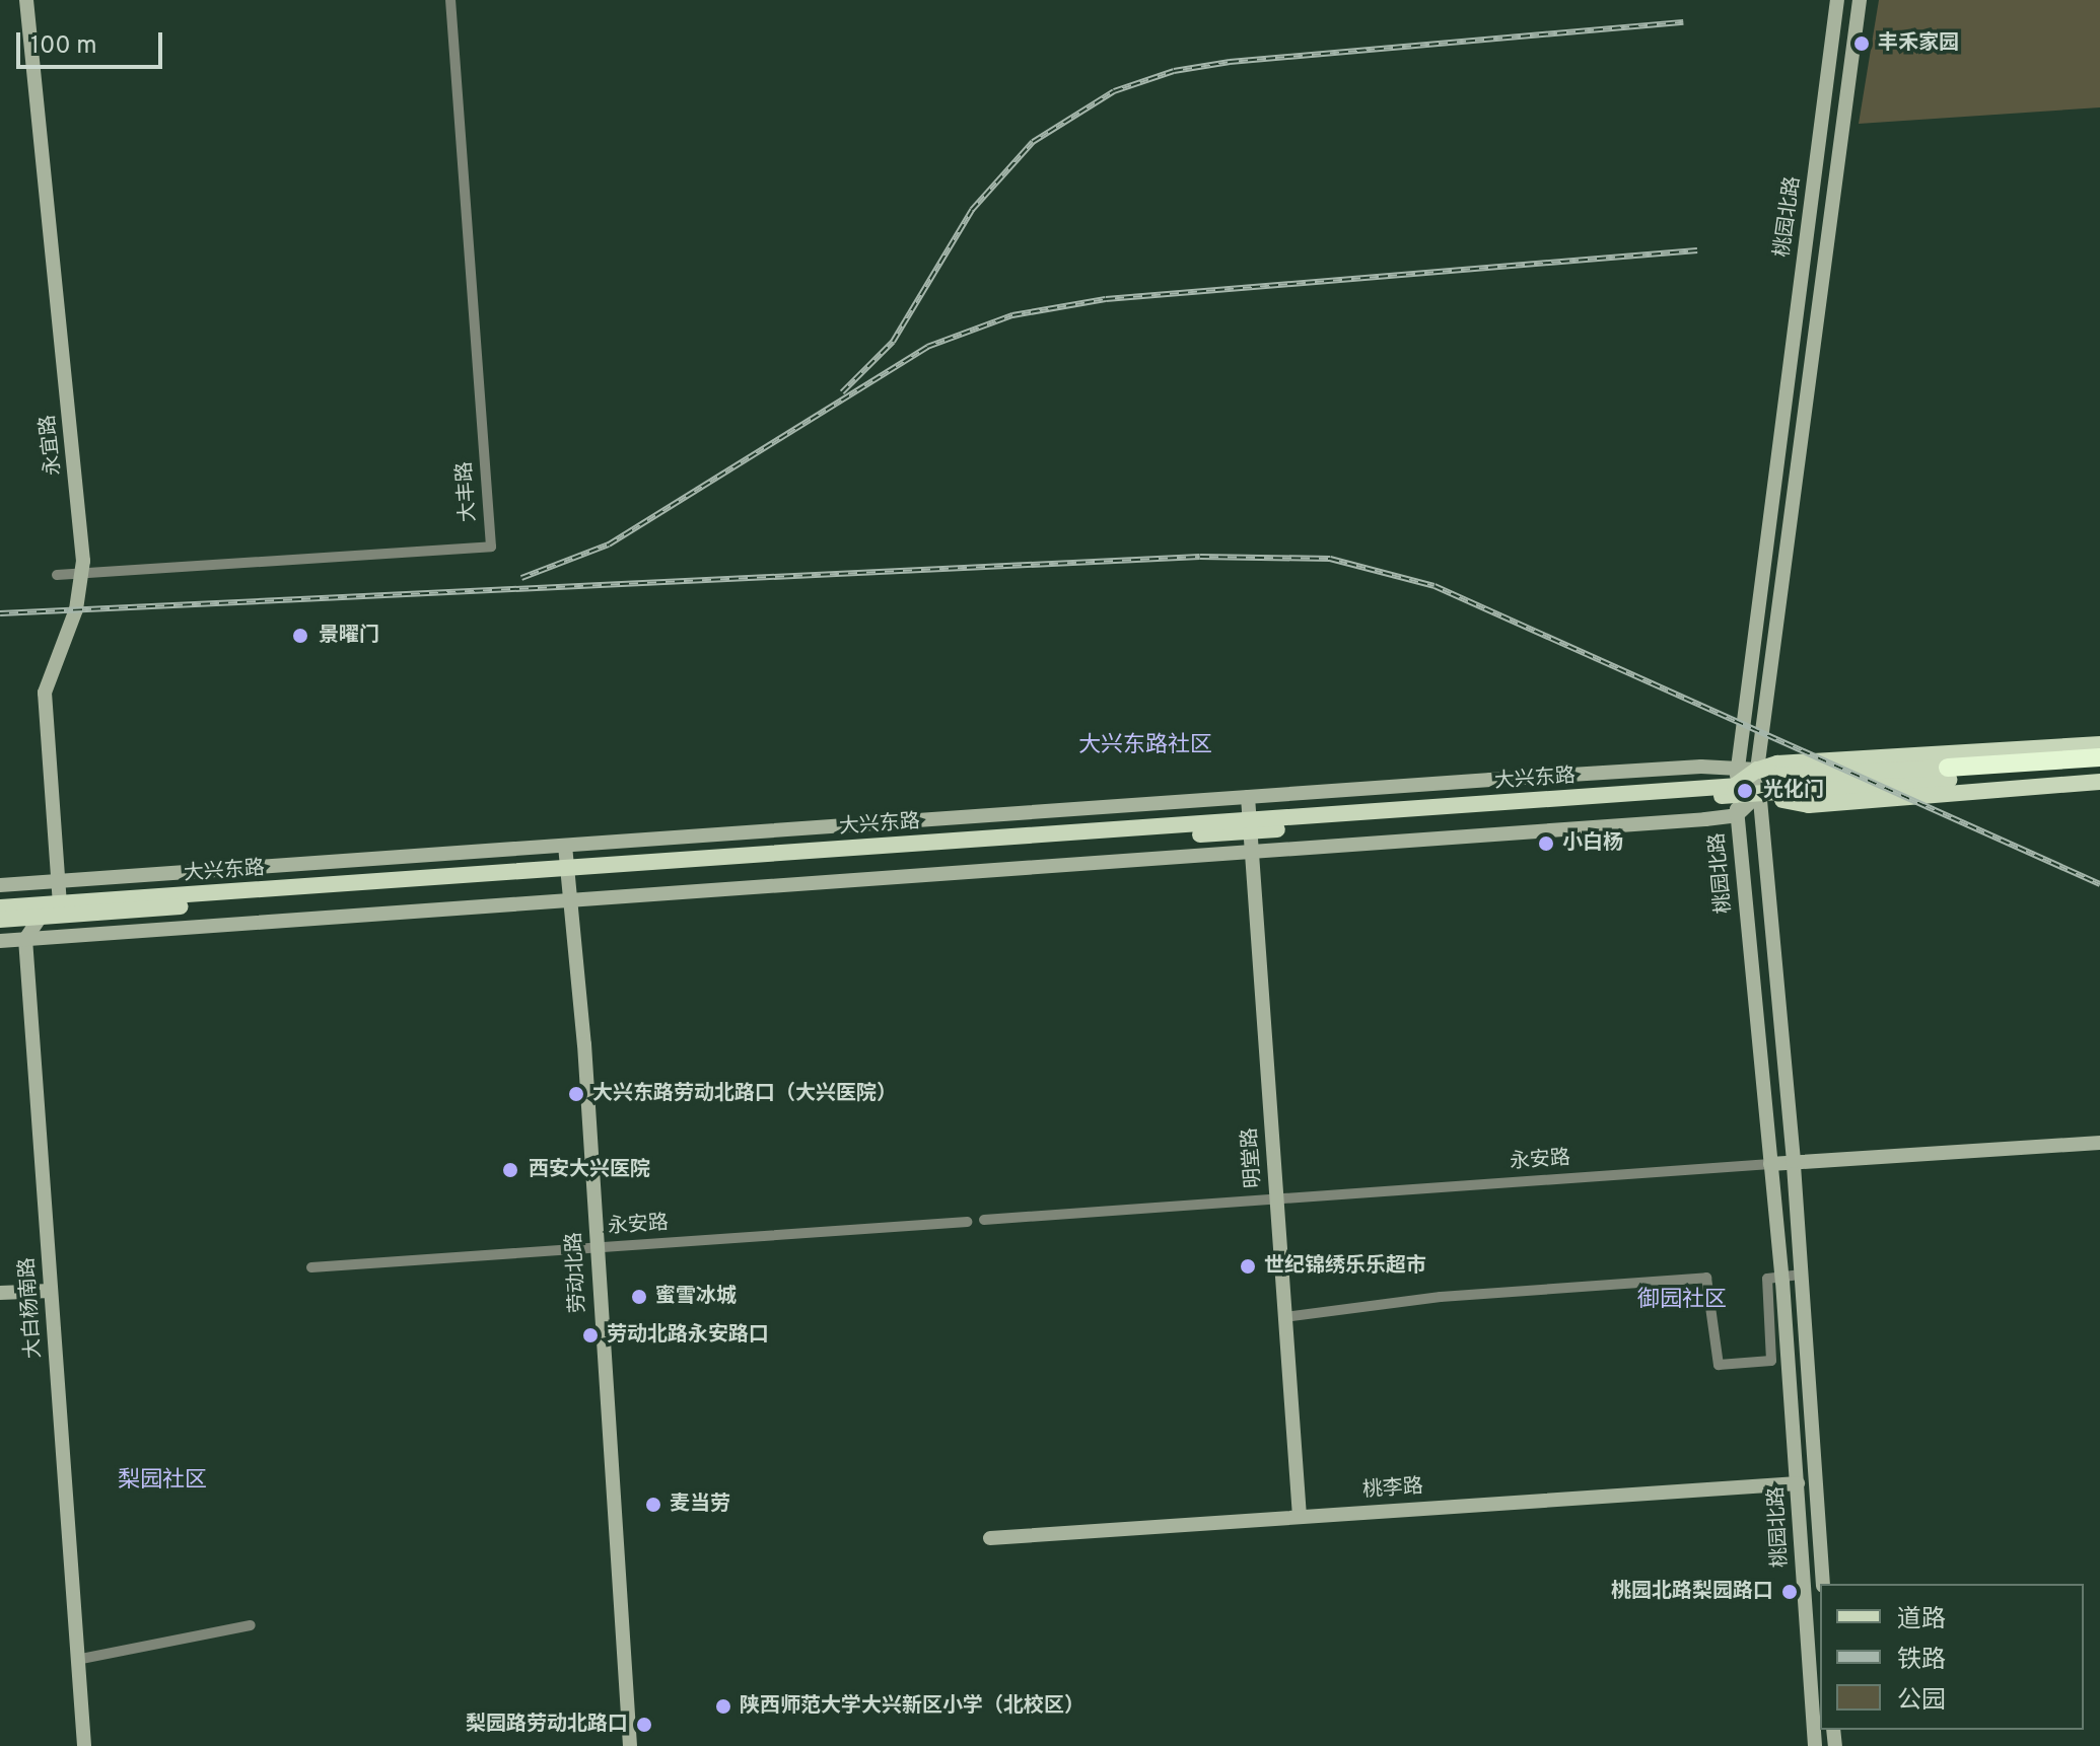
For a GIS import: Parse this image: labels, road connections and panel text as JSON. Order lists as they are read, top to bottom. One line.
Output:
{"streets":{"main road":["桃园北路","永宜路","大兴东路","明堂路","永安路","劳动北路","大白杨南路","桃李路"],"street":["大丰路"]},"crossings":[["桃园北路","大兴东路"],["桃园北路","永安路"],["桃园北路","桃李路"],["永宜路","大丰路"],["大兴东路","明堂路"],["大兴东路","劳动北路"],["明堂路","永安路"],["明堂路","桃李路"],["永安路","劳动北路"]],"districts":["大兴东路社区","御园社区","梨园社区"],"places":["丰禾家园","景曜门","光化门","小白杨","大兴东路劳动北路口（大兴医院）","西安大兴医院","世纪锦绣乐乐超市","蜜雪冰城","劳动北路永安路口","麦当劳","桃园北路梨园路口","陕西师范大学大兴新区小学（北校区）","梨园路劳动北路口"],"legend":["道路","铁路","公园"],"scale_bar":"100 m"}
